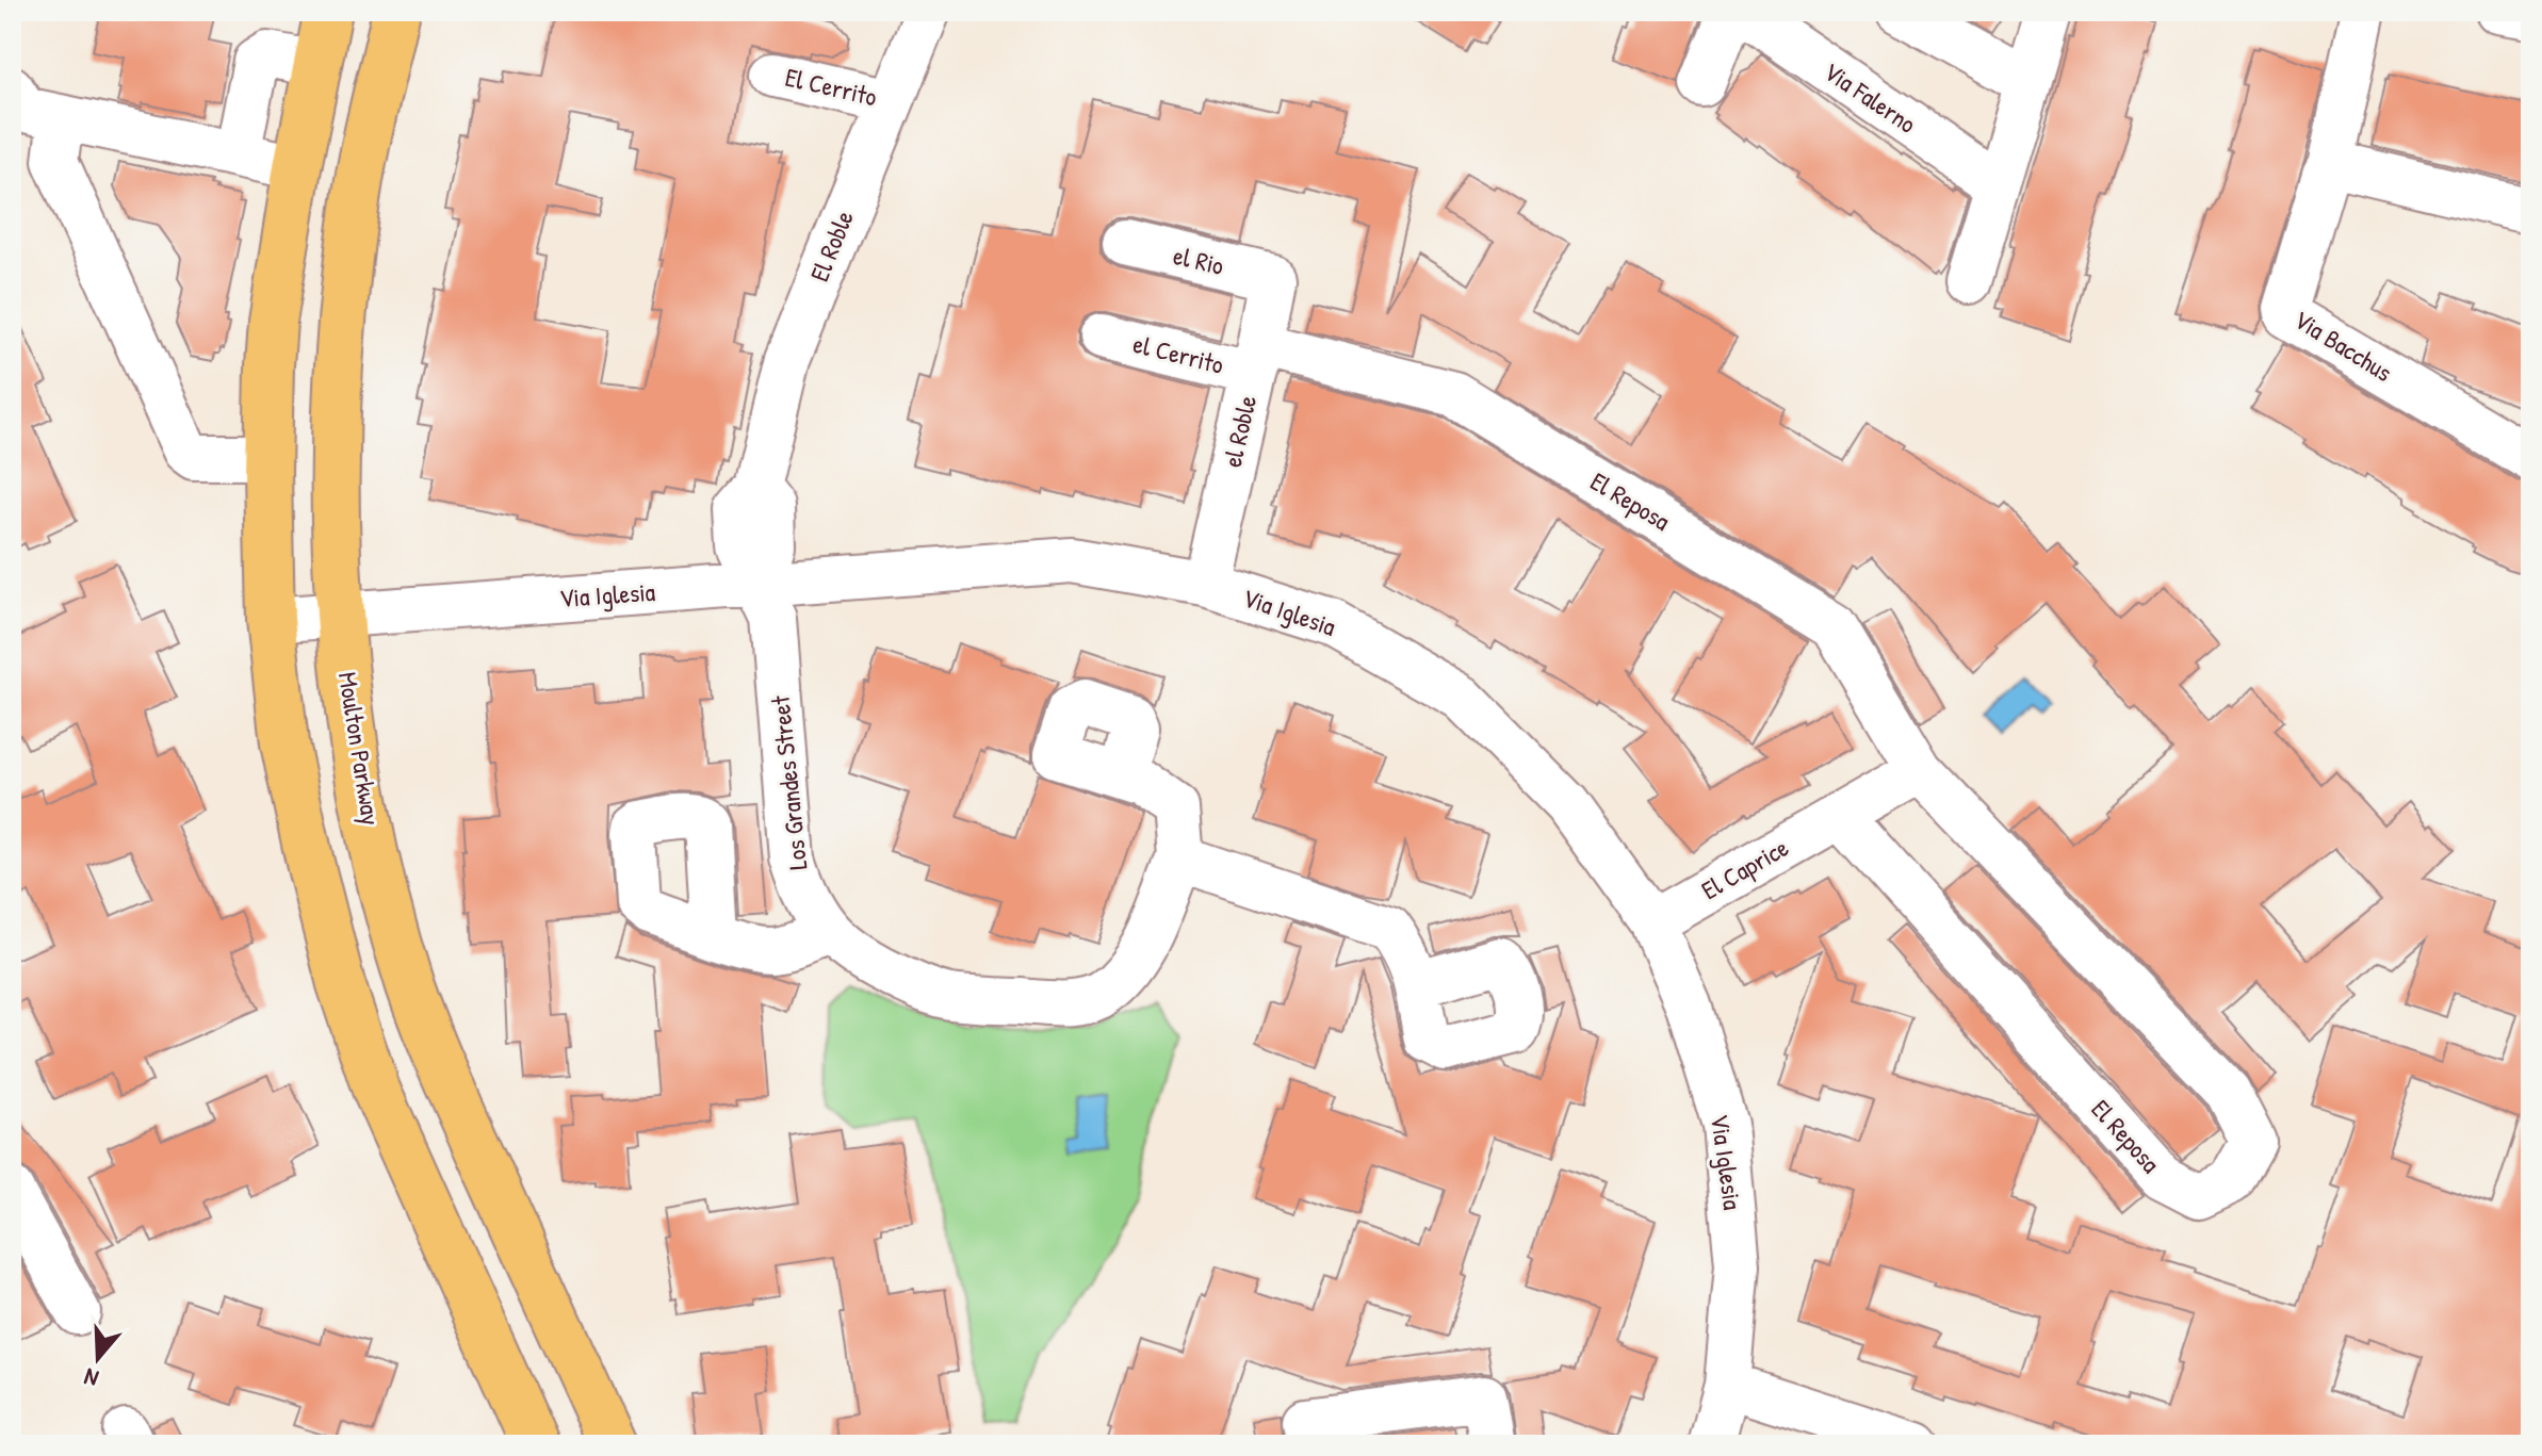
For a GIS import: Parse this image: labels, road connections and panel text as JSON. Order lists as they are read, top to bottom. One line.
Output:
{"streets":{"main road":["Moulton Parkway"],"street":["El Cerrito","Via Falerno","El Roble","el Rio","Via Bacchus","el Cerrito","el Roble","El Reposa","Via Iglesia","Los Grandes Street","El Caprice"]},"crossings":[["El Cerrito","El Roble"],["El Roble","Via Iglesia"],["El Roble","Los Grandes Street"],["el Rio","el Roble"],["el Cerrito","el Roble"],["el Cerrito","El Reposa"],["el Roble","El Reposa"],["el Roble","Via Iglesia"],["El Reposa","El Caprice"],["Via Iglesia","Moulton Parkway"],["Via Iglesia","Los Grandes Street"],["Via Iglesia","El Caprice"]],"north":"bottom"}
